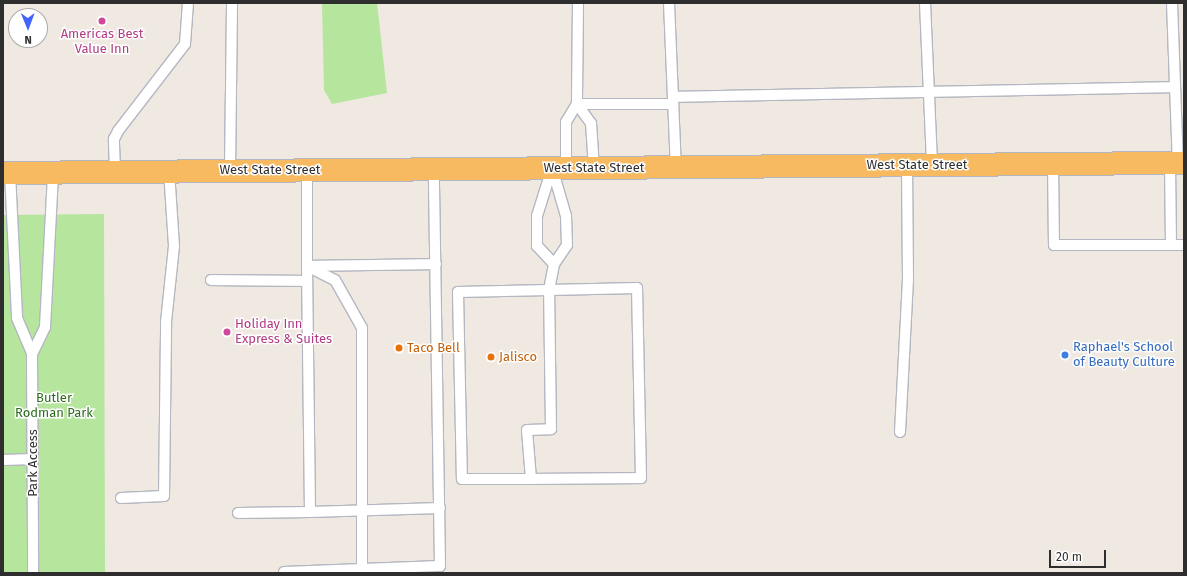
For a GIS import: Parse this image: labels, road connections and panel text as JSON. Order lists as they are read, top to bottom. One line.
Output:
{"streets":{"highway":["West State Street"],"lane":["Park Access"]},"crossings":[["West State Street","Park Access"]],"parks":["Butler Rodman Park"],"places":["Americas Best Value Inn","Holiday Inn Express & Suites","Taco Bell","Raphael's School of Beauty Culture","Jalisco"],"scale_bar":"20 m","north":"bottom"}
